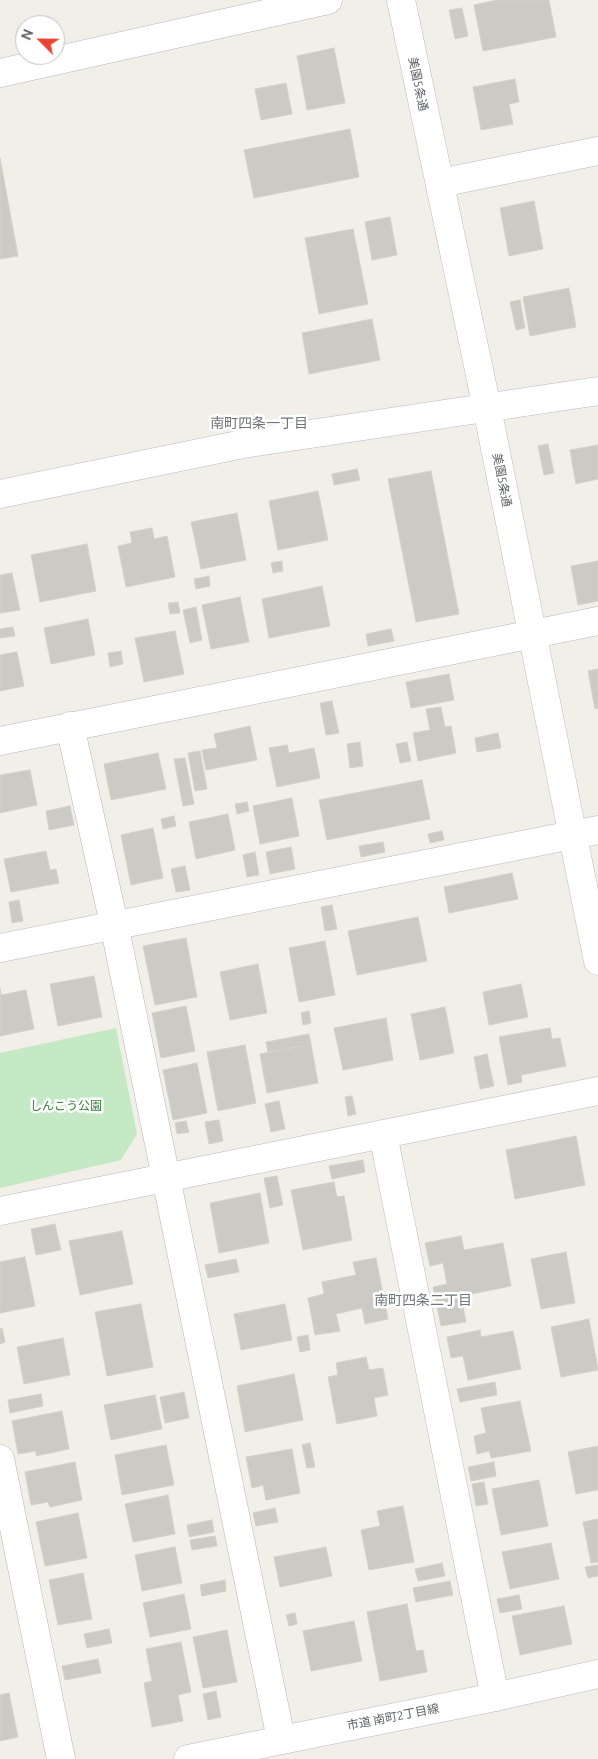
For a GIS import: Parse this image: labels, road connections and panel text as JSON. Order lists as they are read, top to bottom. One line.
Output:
{"streets":{"street":["美園5条通","市道 南町2丁目線"]},"districts":["南町四条一丁目","南町四条二丁目"],"parks":["しんこう公園"],"north":"top left"}
